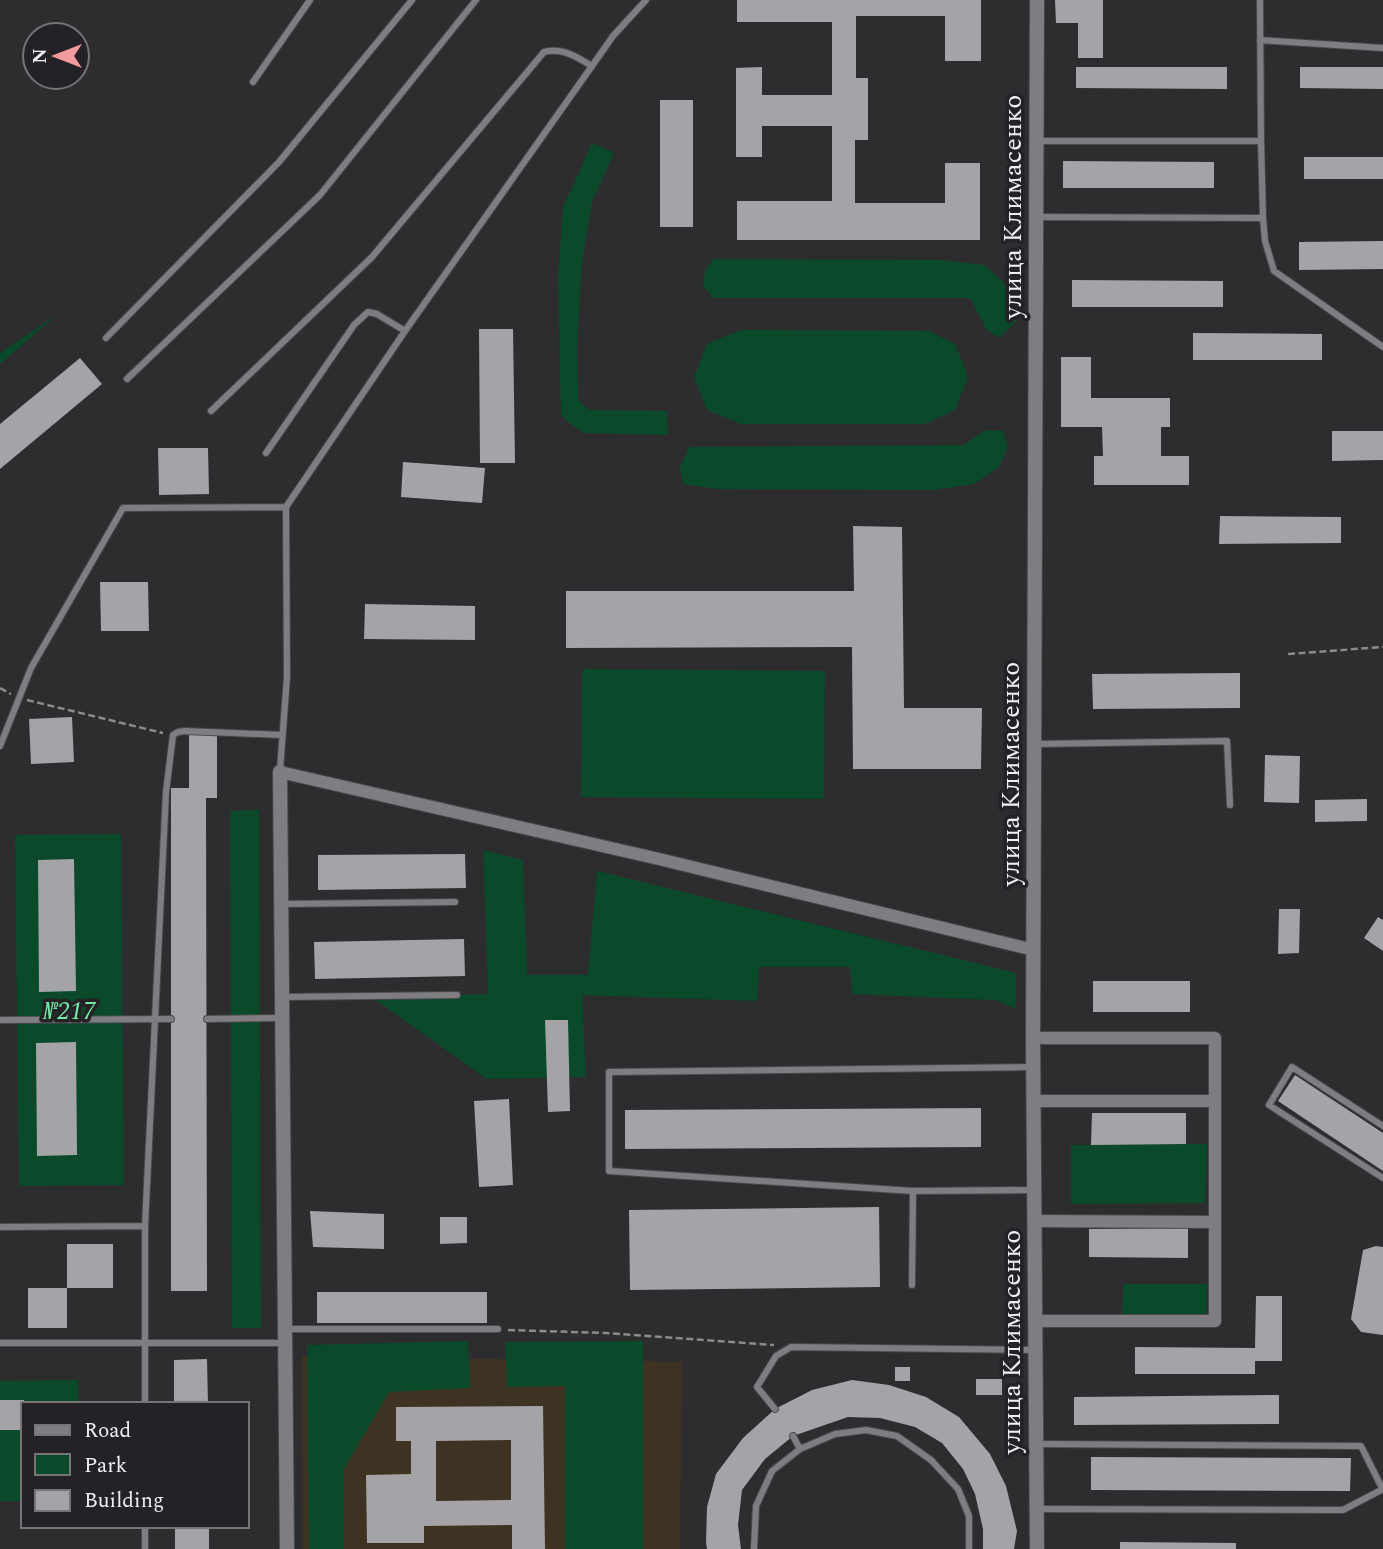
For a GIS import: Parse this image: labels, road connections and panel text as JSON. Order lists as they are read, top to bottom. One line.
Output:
{"streets":{"street":["улица Климасенко"]},"parks":["№217"],"legend":["Road","Park","Building"],"north":"left"}
